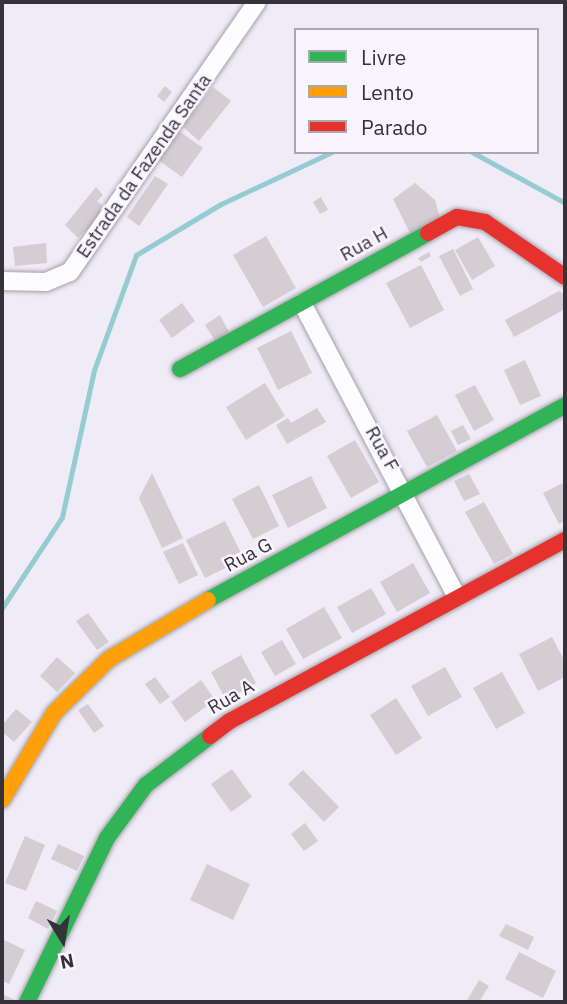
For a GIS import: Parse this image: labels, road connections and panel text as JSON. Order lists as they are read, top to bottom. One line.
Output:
{"streets":{"street":["Estrada da Fazenda Santa","Rua H","Rua F","Rua G","Rua A"]},"crossings":[["Rua H","Rua F"],["Rua F","Rua G"],["Rua F","Rua A"]],"legend":["Livre","Lento","Parado"],"north":"bottom"}
